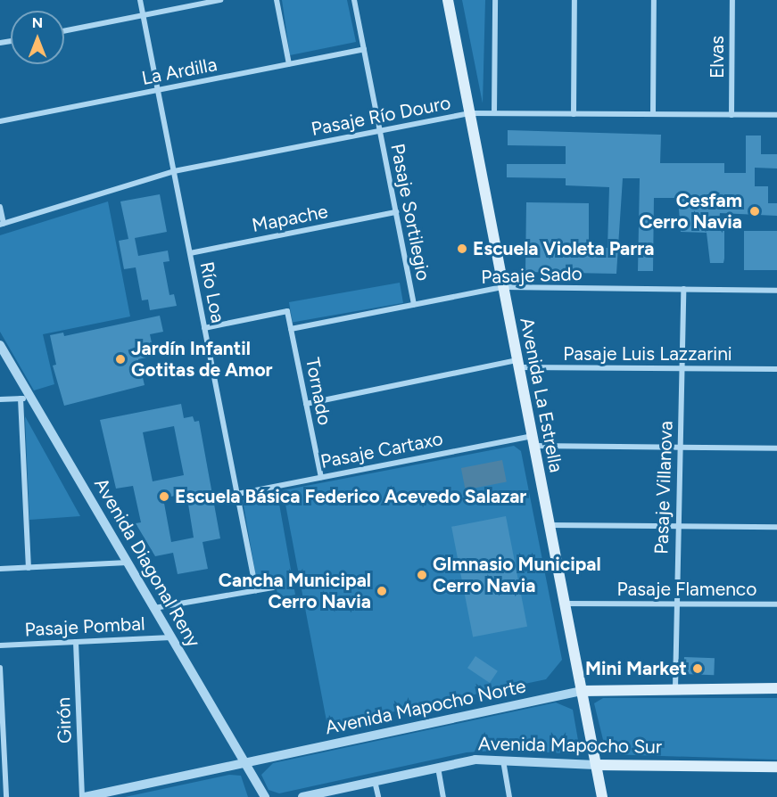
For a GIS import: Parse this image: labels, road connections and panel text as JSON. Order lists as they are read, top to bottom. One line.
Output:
{"streets":{"main road":["Avenida La Estrella","Avenida Mapocho Norte","Avenida Mapocho Sur"],"street":["Elvas","La Ardilla","Pasaje Río Douro","Pasaje Sortilegio","Mapache","Pasaje Sado","Río Loa","Pasaje Luis Lazzarini","Tornado","Pasaje Cartaxo","Pasaje Villanova","Avenida Diagonal Reny","Pasaje Flamenco","Pasaje Pombal","Girón"]},"crossings":[["Elvas","Pasaje Río Douro"],["La Ardilla","Pasaje Sortilegio"],["La Ardilla","Río Loa"],["Pasaje Río Douro","Pasaje Sortilegio"],["Pasaje Río Douro","Río Loa"],["Pasaje Río Douro","Avenida La Estrella"],["Pasaje Sortilegio","Mapache"],["Pasaje Sortilegio","Pasaje Sado"],["Mapache","Río Loa"],["Pasaje Sado","Tornado"],["Pasaje Sado","Avenida La Estrella"],["Pasaje Sado","Pasaje Villanova"],["Río Loa","Tornado"],["Río Loa","Pasaje Cartaxo"],["Río Loa","Pasaje Pombal"],["Pasaje Luis Lazzarini","Tornado"],["Pasaje Luis Lazzarini","Avenida La Estrella"],["Pasaje Luis Lazzarini","Pasaje Villanova"],["Tornado","Pasaje Cartaxo"],["Avenida La Estrella","Pasaje Cartaxo"],["Avenida La Estrella","Pasaje Flamenco"],["Avenida La Estrella","Avenida Mapocho Norte"],["Avenida La Estrella","Avenida Mapocho Sur"],["Pasaje Cartaxo","Pasaje Villanova"],["Pasaje Villanova","Pasaje Flamenco"],["Pasaje Villanova","Avenida Mapocho Norte"],["Avenida Diagonal Reny","Pasaje Pombal"],["Avenida Diagonal Reny","Avenida Mapocho Norte"],["Pasaje Pombal","Girón"],["Avenida Mapocho Norte","Girón"]],"places":["Cesfam Cerro Navia","Escuela Violeta Parra","Jardín Infantil Gotitas de Amor","Escuela Básica Federico Acevedo Salazar","GImnasio Municipal Cerro Navia","Cancha Municipal Cerro Navia","Mini Market"],"north":"top"}
